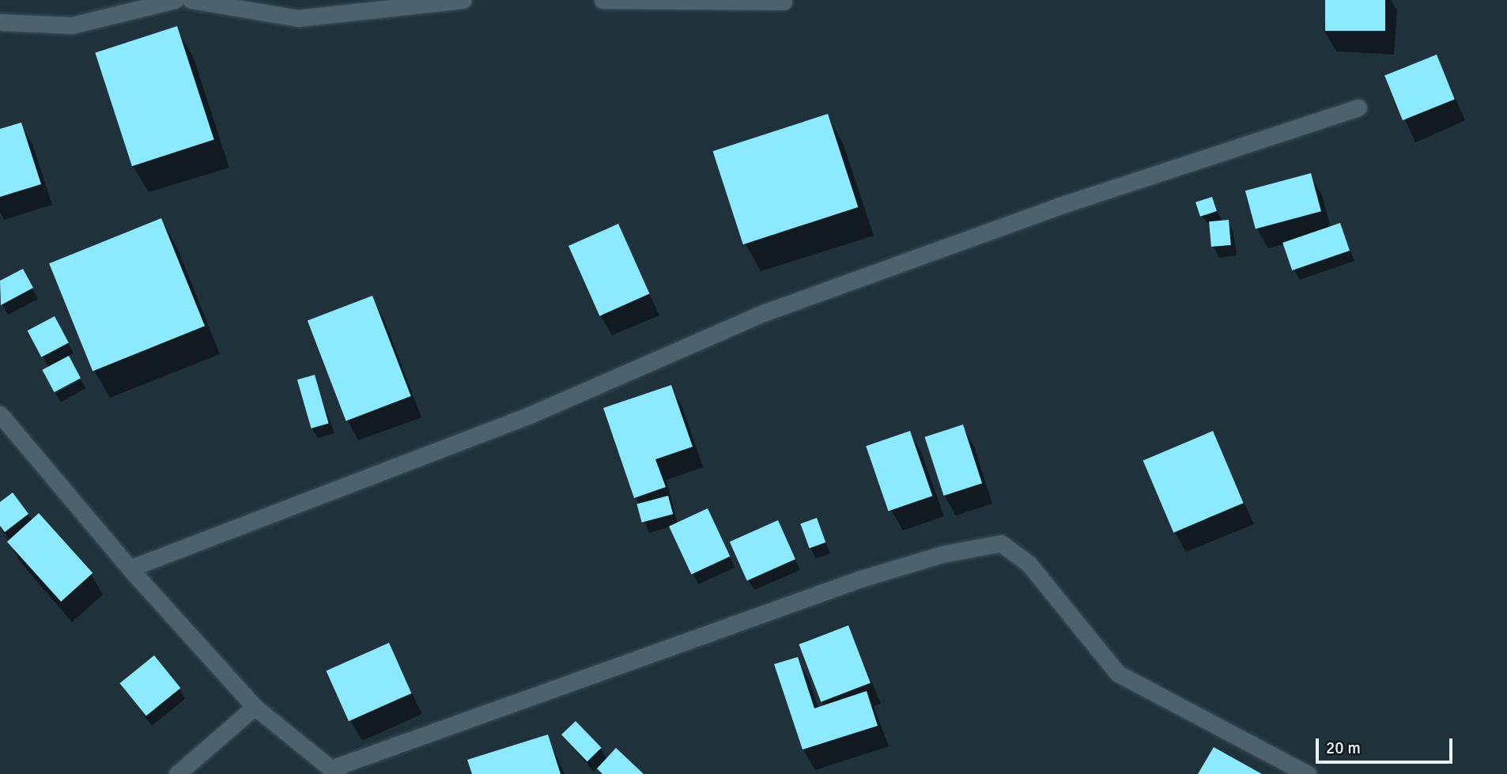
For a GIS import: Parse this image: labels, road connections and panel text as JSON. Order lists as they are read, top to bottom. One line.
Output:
{"scale_bar":"20 m"}
